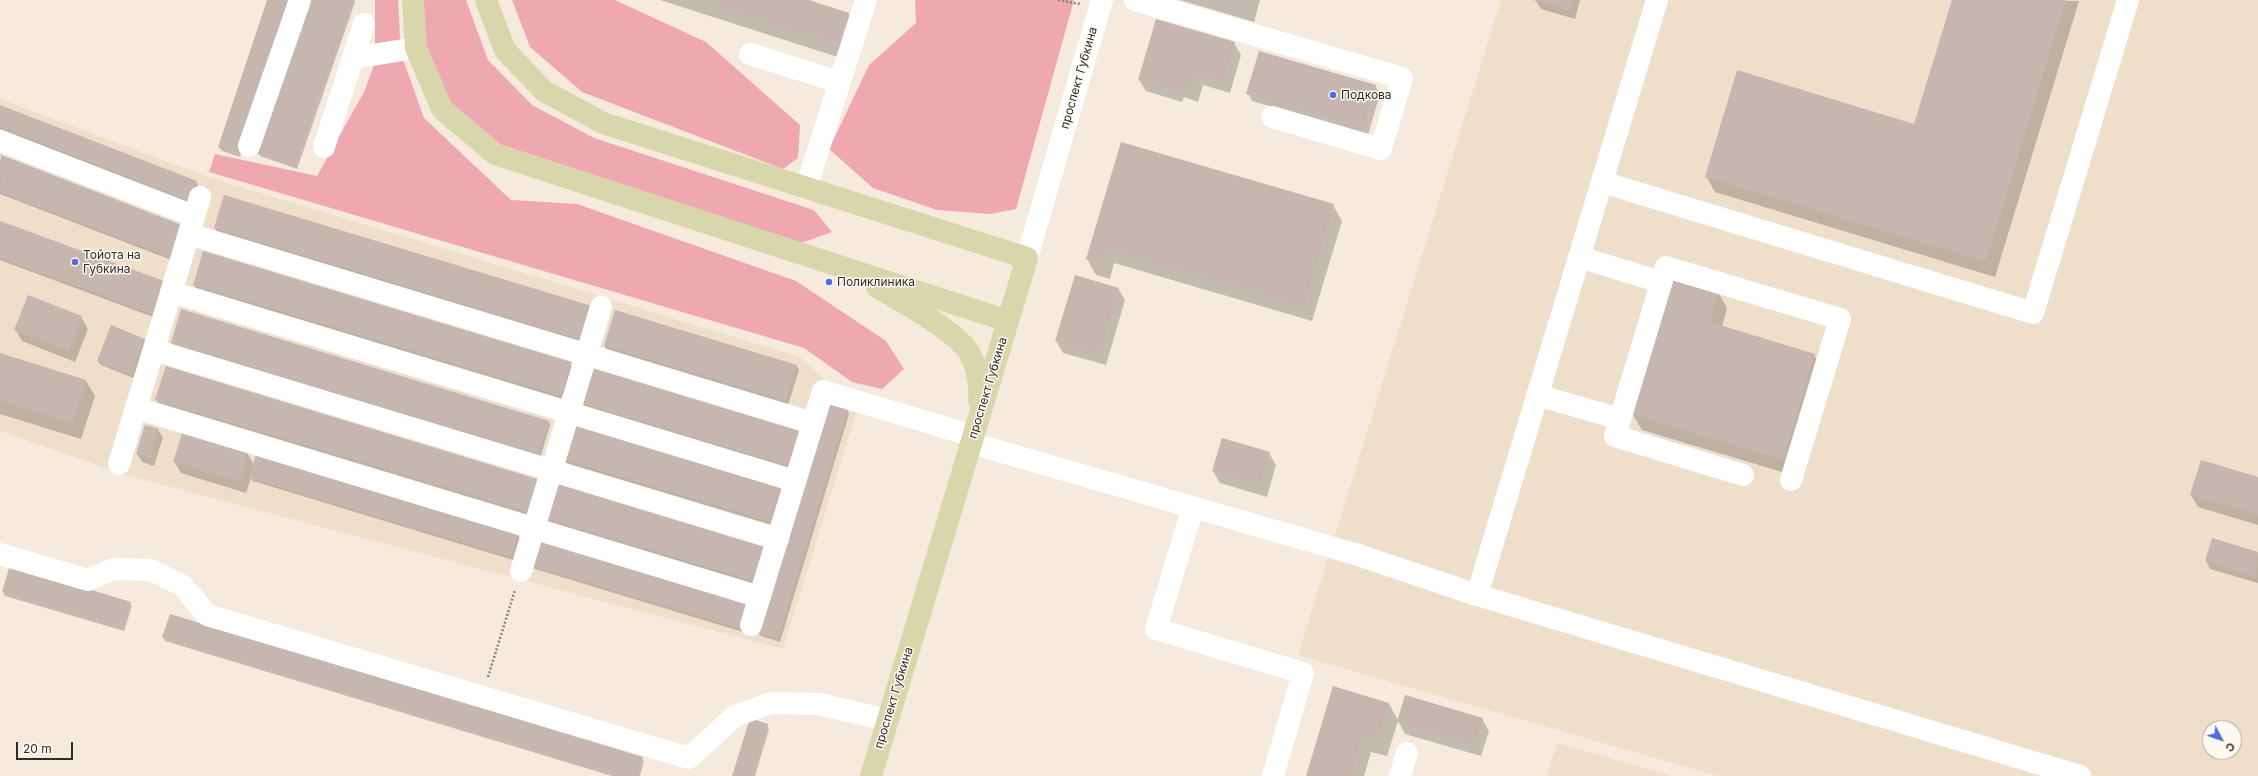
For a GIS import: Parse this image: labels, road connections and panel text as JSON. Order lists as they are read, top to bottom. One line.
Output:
{"streets":{"main road":["проспект Губкина"]},"places":["Подкова","Тойота на Губкина","Поликлиника"],"scale_bar":"20 m","north":"bottom right"}
